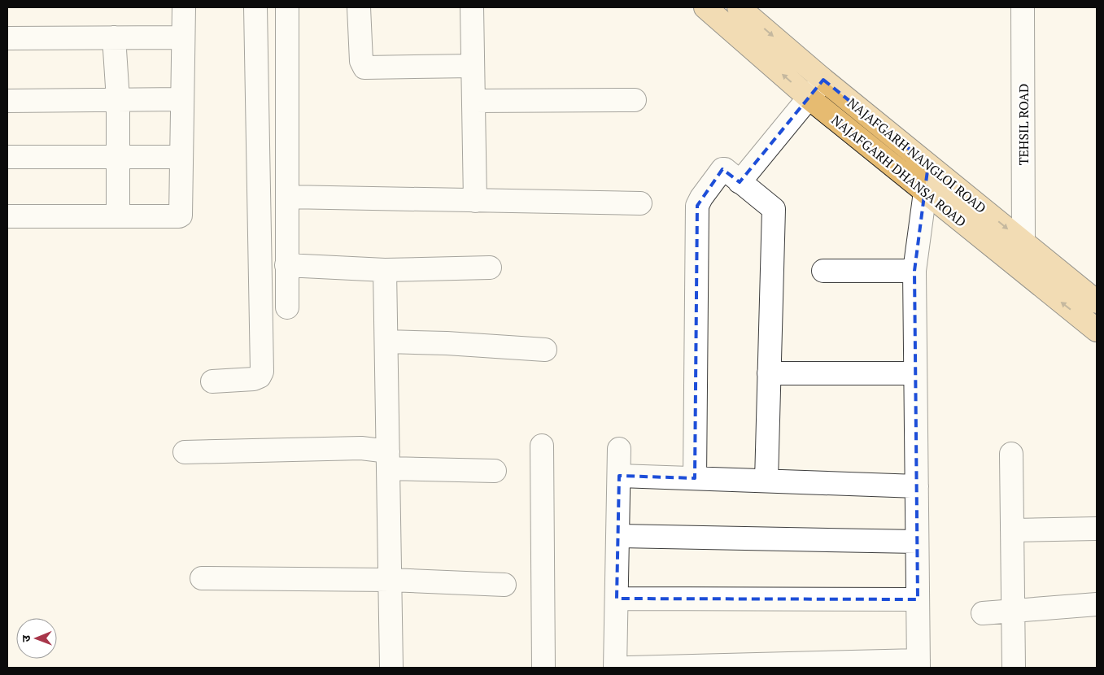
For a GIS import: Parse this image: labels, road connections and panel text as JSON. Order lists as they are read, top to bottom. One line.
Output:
{"streets":{"main road":["NAJAFGARH NANGLOI ROAD","NAJAFGARH DHANSA ROAD"],"street":["TEHSIL ROAD"]},"crossings":[["TEHSIL ROAD","NAJAFGARH NANGLOI ROAD"]],"one_way":["NAJAFGARH NANGLOI ROAD","NAJAFGARH DHANSA ROAD"],"north":"left"}
